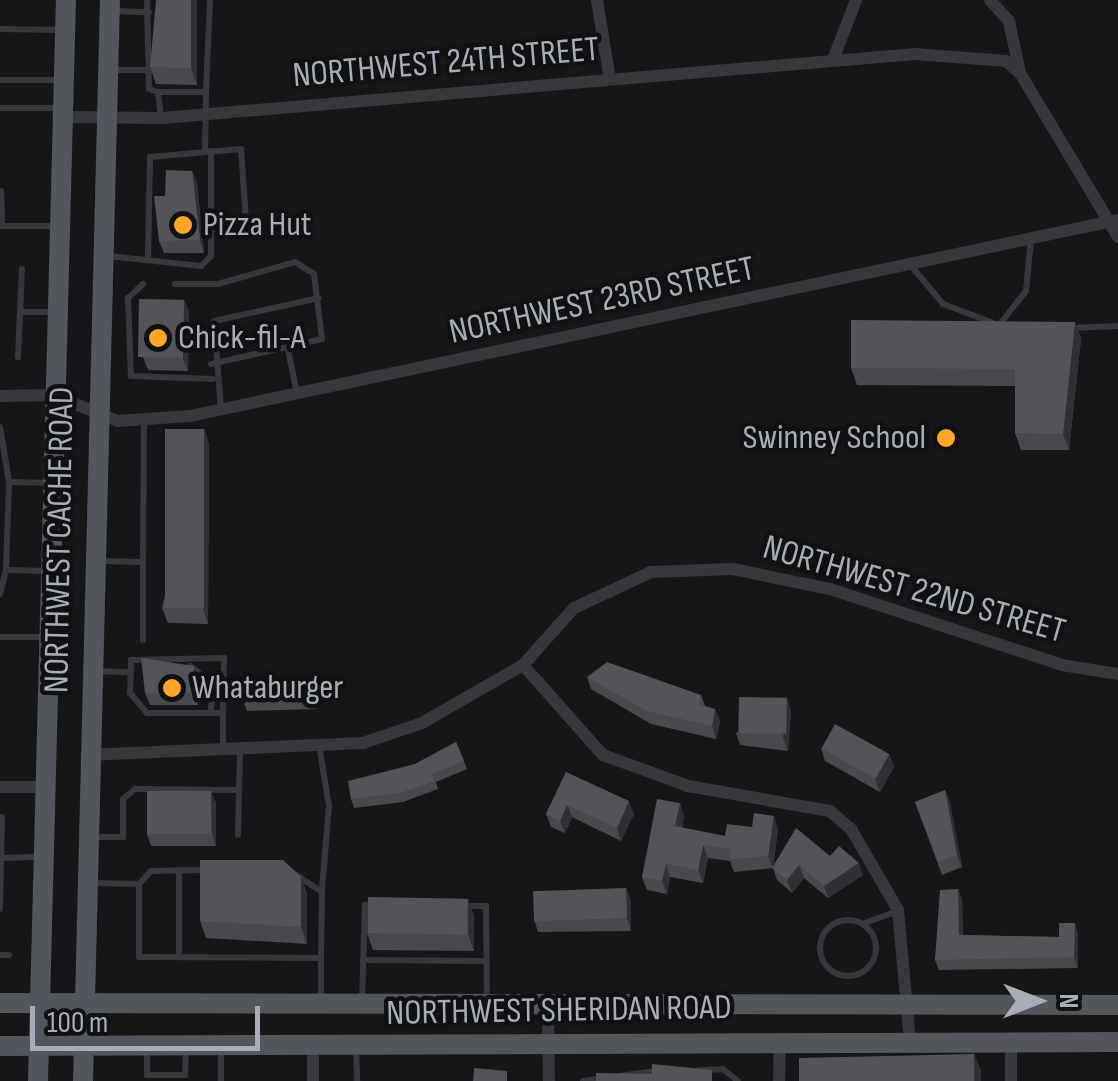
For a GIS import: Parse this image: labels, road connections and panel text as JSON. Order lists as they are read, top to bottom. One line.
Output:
{"streets":{"main road":["NORTHWEST CACHE ROAD","NORTHWEST SHERIDAN ROAD"],"street":["NORTHWEST 24TH STREET","NORTHWEST 23RD STREET","NORTHWEST 22ND STREET"]},"crossings":[["NORTHWEST 24TH STREET","NORTHWEST CACHE ROAD"],["NORTHWEST 23RD STREET","NORTHWEST CACHE ROAD"],["NORTHWEST CACHE ROAD","NORTHWEST 22ND STREET"],["NORTHWEST CACHE ROAD","NORTHWEST SHERIDAN ROAD"]],"places":["Pizza Hut","Chick-fil-A","Swinney School","Whataburger"],"scale_bar":"100 m","north":"right"}
